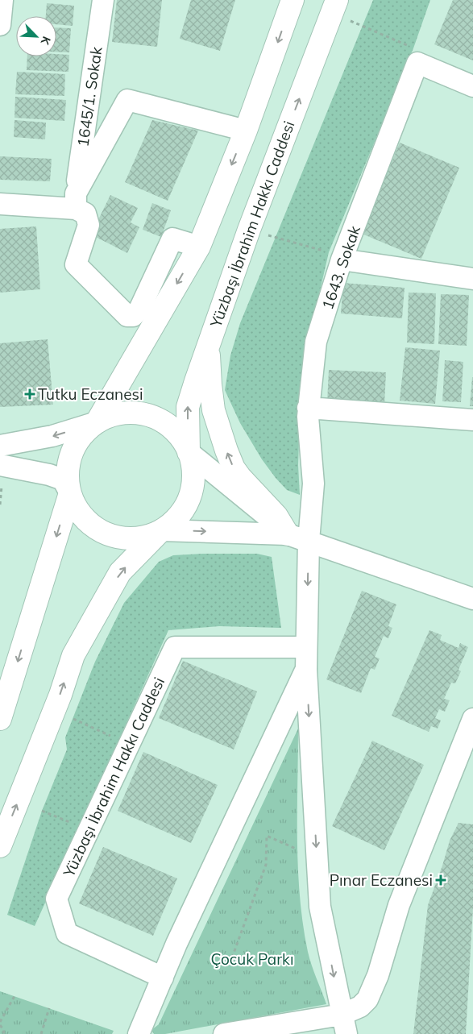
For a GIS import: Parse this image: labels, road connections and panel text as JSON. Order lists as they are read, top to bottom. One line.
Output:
{"streets":{"main road":["Yüzbaşı İbrahim Hakkı Caddesi"],"street":["1645/1. Sokak","1643. Sokak"]},"crossings":[["Yüzbaşı İbrahim Hakkı Caddesi","1643. Sokak"]],"one_way":["1643. Sokak"],"parks":["Çocuk Parkı"],"places":{"health":["Tutku Eczanesi","Pınar Eczanesi"]},"north":"bottom right"}
